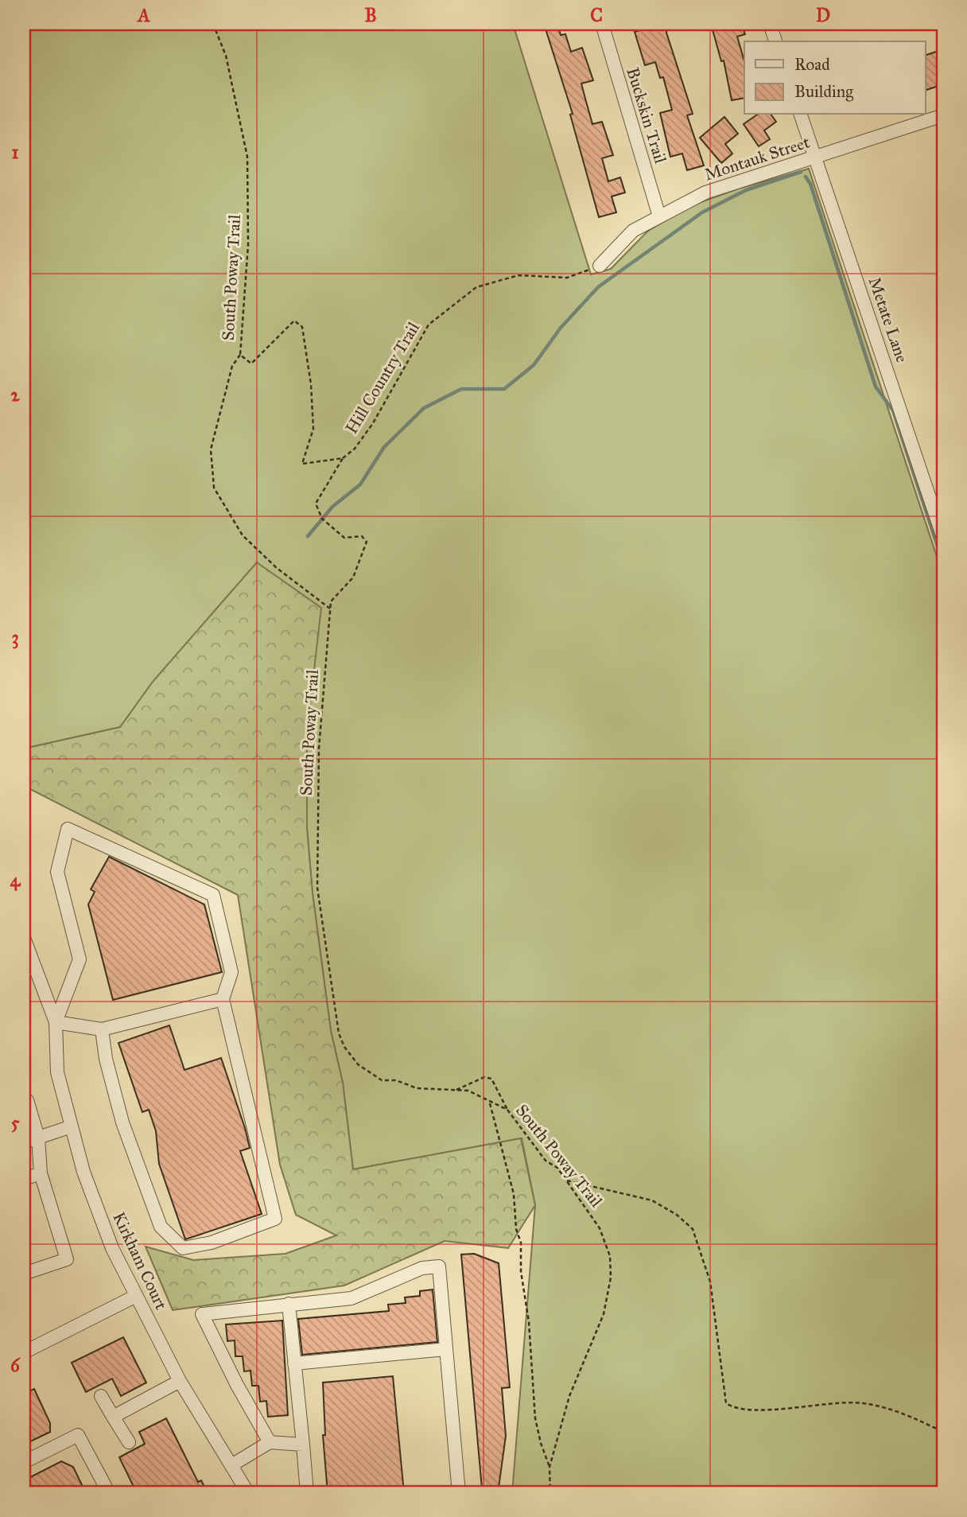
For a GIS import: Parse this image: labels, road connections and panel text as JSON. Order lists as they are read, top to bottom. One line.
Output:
{"streets":{"street":["Buckskin Trail","Montauk Street","Metate Lane","Kirkham Court"],"path":["South Poway Trail","Hill Country Trail"]},"crossings":[["Buckskin Trail","Montauk Street"],["Montauk Street","Metate Lane"],["Montauk Street","Hill Country Trail"],["South Poway Trail","Hill Country Trail"]],"legend":["Road","Building"],"grid":{"columns":["A","B","C","D"],"rows":["1","2","3","4","5","6"]}}
